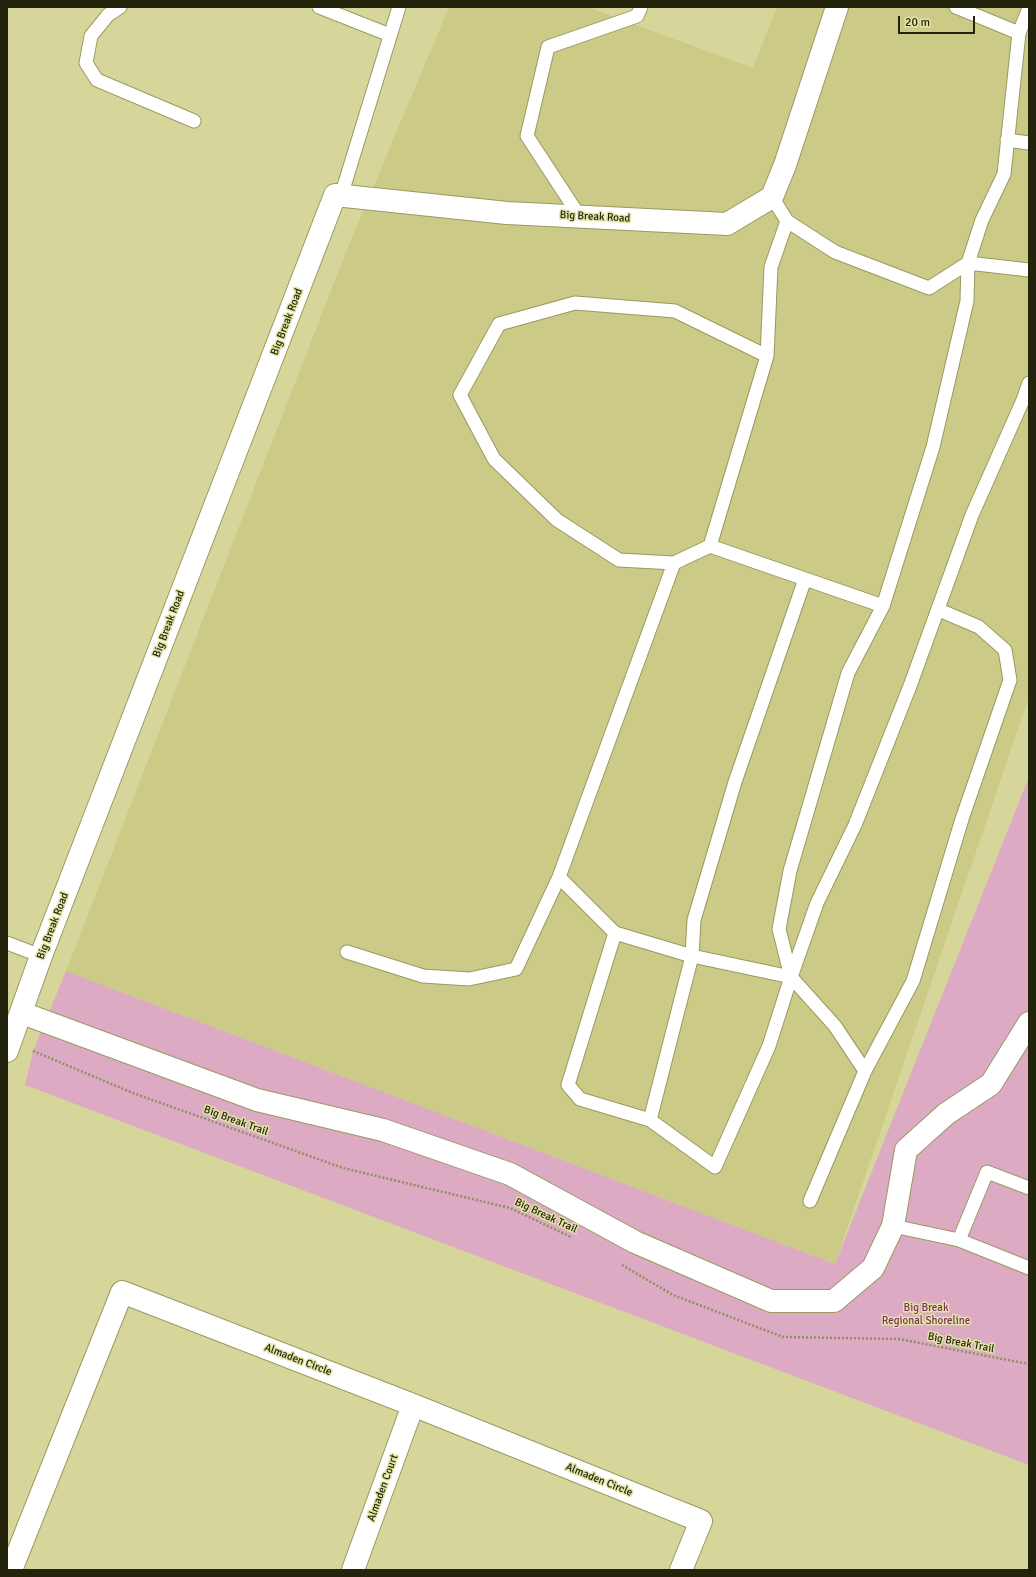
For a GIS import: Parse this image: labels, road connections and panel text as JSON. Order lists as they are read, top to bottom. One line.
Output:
{"streets":{"street":["Big Break Road","Almaden Circle","Almaden Court"],"path":["Big Break Trail"]},"crossings":[["Almaden Circle","Almaden Court"]],"parks":["Big Break Regional Shoreline"],"scale_bar":"20 m"}
